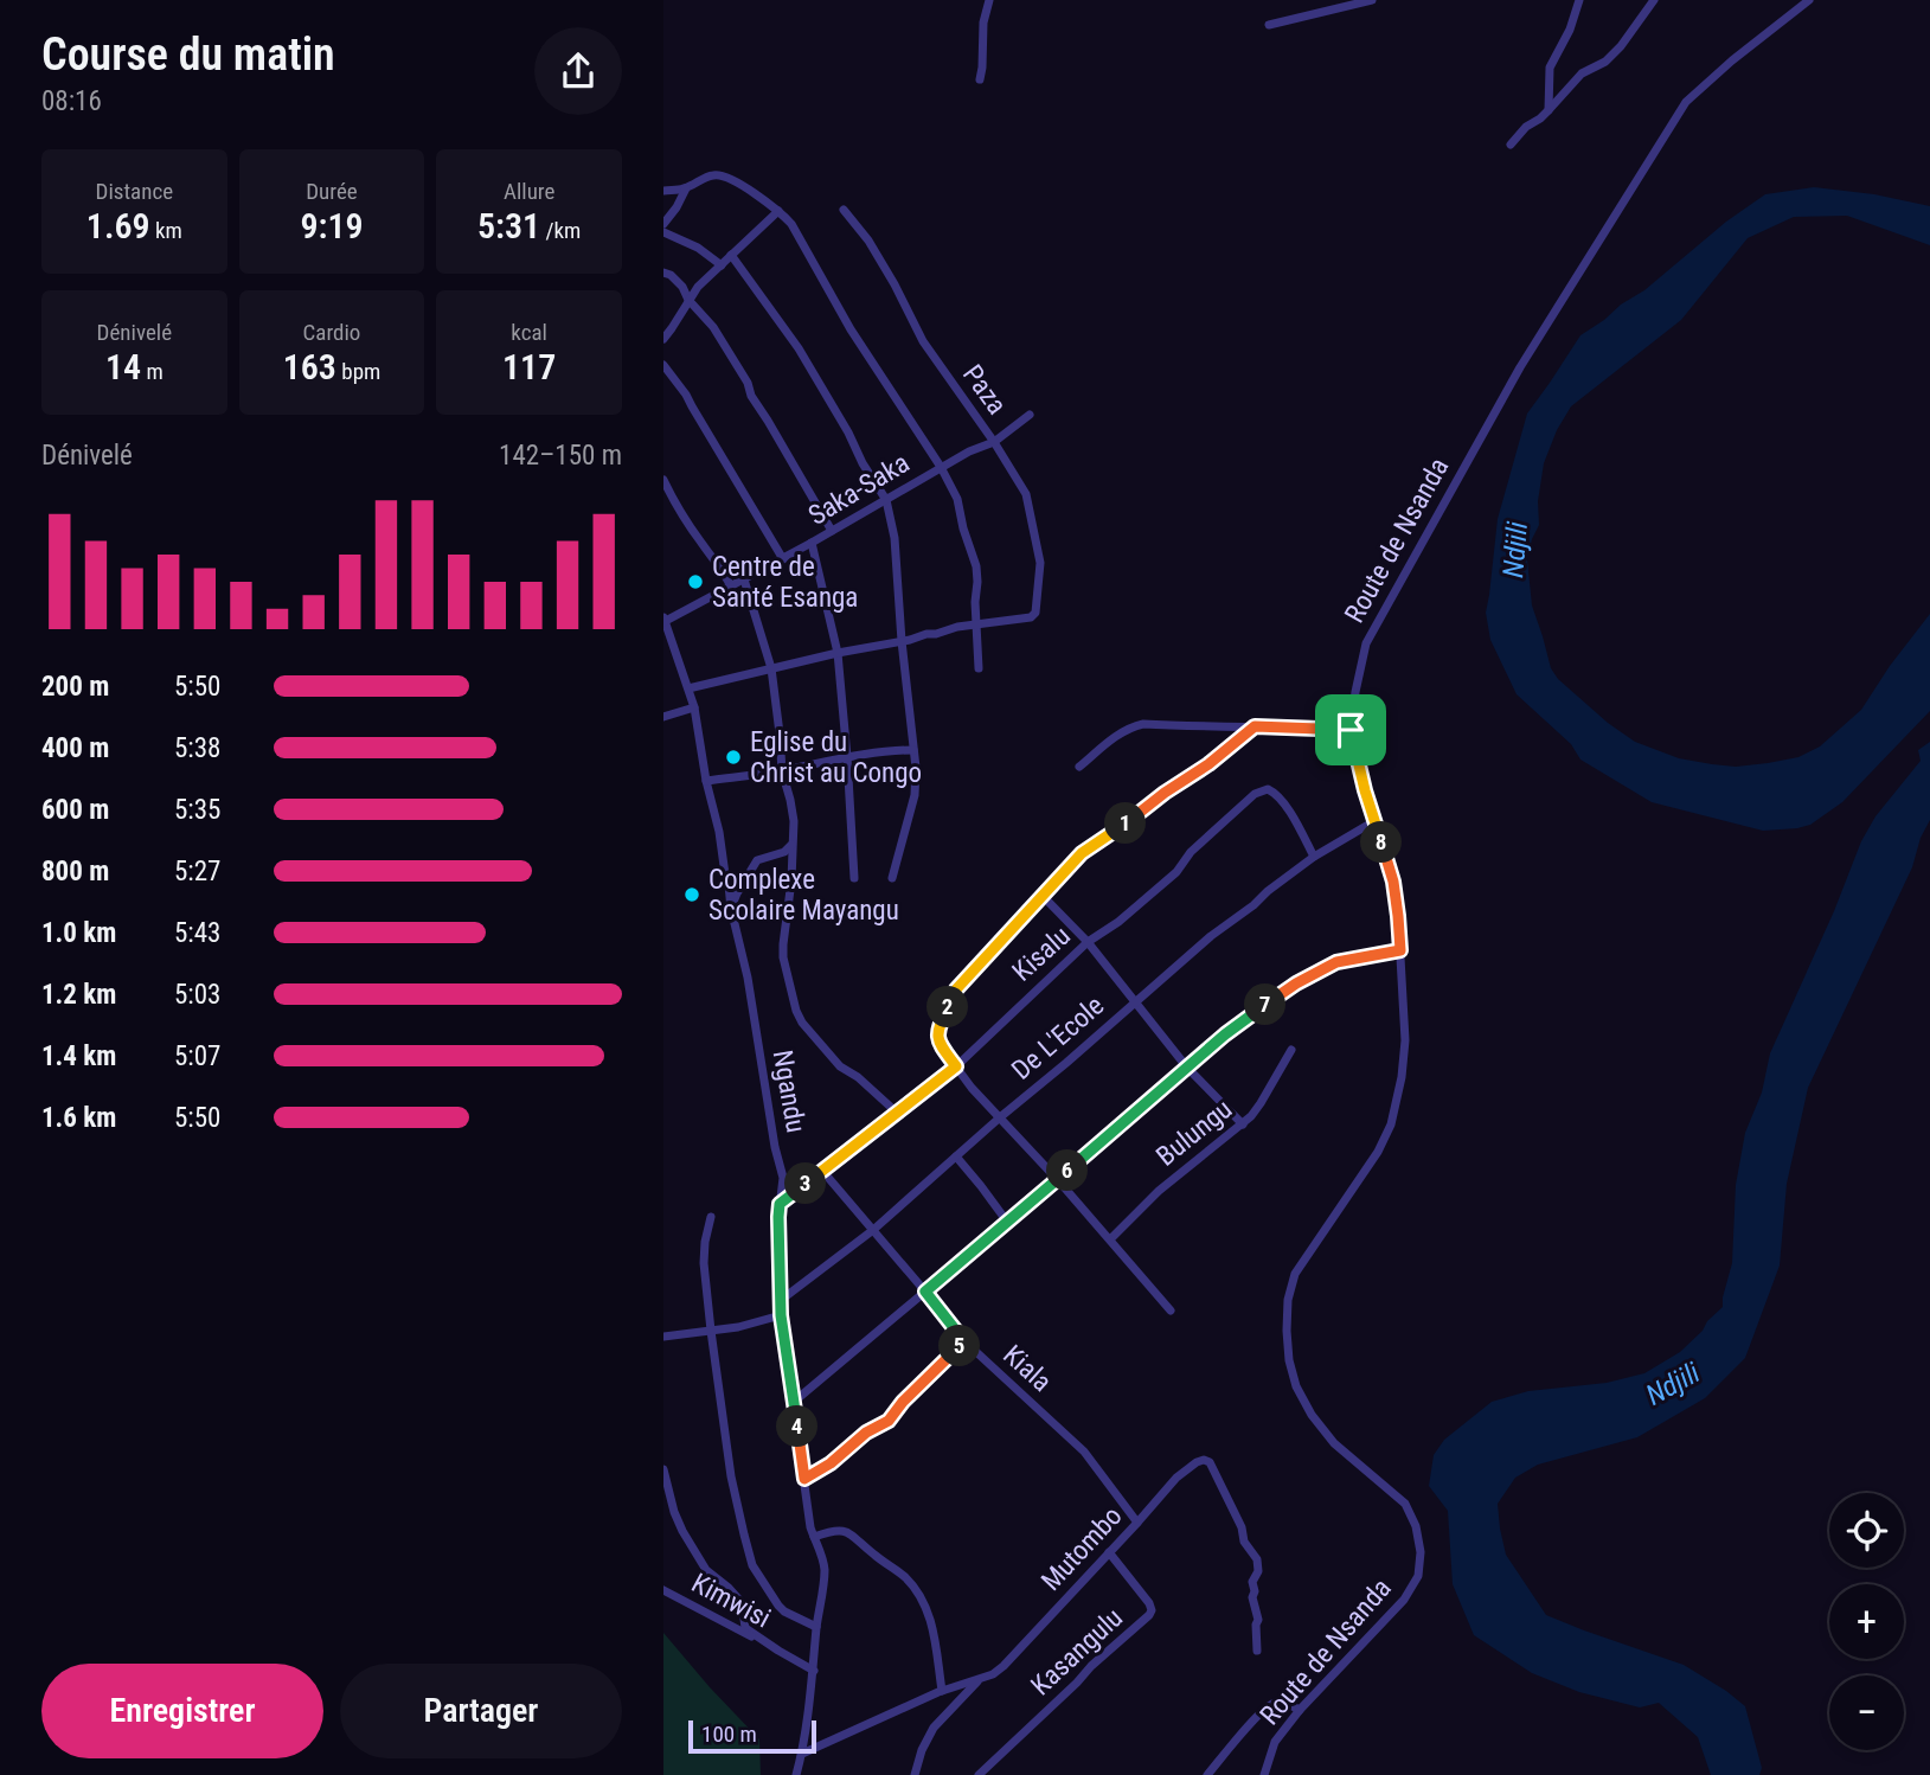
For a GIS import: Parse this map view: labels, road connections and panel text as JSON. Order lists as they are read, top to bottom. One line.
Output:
{"streets":{"street":["Paza","Saka-Saka","Route de Nsanda","Kisalu","De L'Ecole","Ngandu","Bulungu","Kiala","Mutombo","Kimwisi","Kasangulu"]},"crossings":[["Paza","Saka-Saka"],["Saka-Saka","Ngandu"],["Route de Nsanda","De L'Ecole"],["Kisalu","De L'Ecole"],["Kisalu","Ngandu"],["Kisalu","Kiala"],["De L'Ecole","Ngandu"],["De L'Ecole","Kiala"],["Ngandu","Mutombo"],["Kiala","Mutombo"],["Mutombo","Kasangulu"]],"water":["Ndjili"],"places":["Centre de Santé Esanga","Eglise du Christ au Congo","Complexe Scolaire Mayangu"],"scale_bar":"100 m","page":{"heading":["Course du matin","08:16"],"stats":[["Distance","1.69 km"],["Durée","9:19"],["Allure","5:31 /km"],["Dénivelé","14 m"],["Cardio","163 bpm"],["kcal","117"]],"chart":["Dénivelé","142–150 m"],"list":[{"name":"200 m","note":"5:50"},{"name":"400 m","note":"5:38"},{"name":"600 m","note":"5:35"},{"name":"800 m","note":"5:27"},{"name":"1.0 km","note":"5:43"},{"name":"1.2 km","note":"5:03"},{"name":"1.4 km","note":"5:07"},{"name":"1.6 km","note":"5:50"}],"pins":["1","8","7","2","6","3","5","4"],"map_buttons":["+","−"],"buttons":["Enregistrer","Partager"],"scale":"100 m"}}
